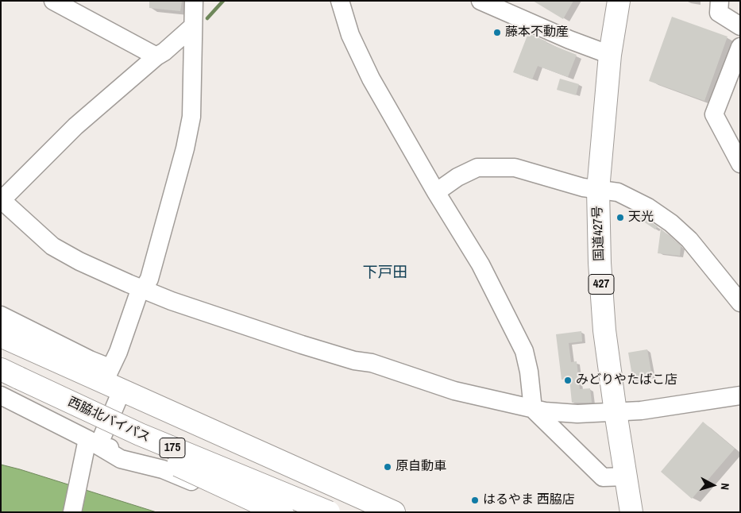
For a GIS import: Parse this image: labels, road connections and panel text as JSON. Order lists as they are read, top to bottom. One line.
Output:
{"streets":{"highway":["国道427号","427","西脇北バイパス","175"]},"crossings":[["西脇北バイパス","175"]],"districts":["下戸田"],"places":["藤本不動産","天光","みどりやたばこ店","原自動車","はるやま 西脇店"],"north":"right"}
